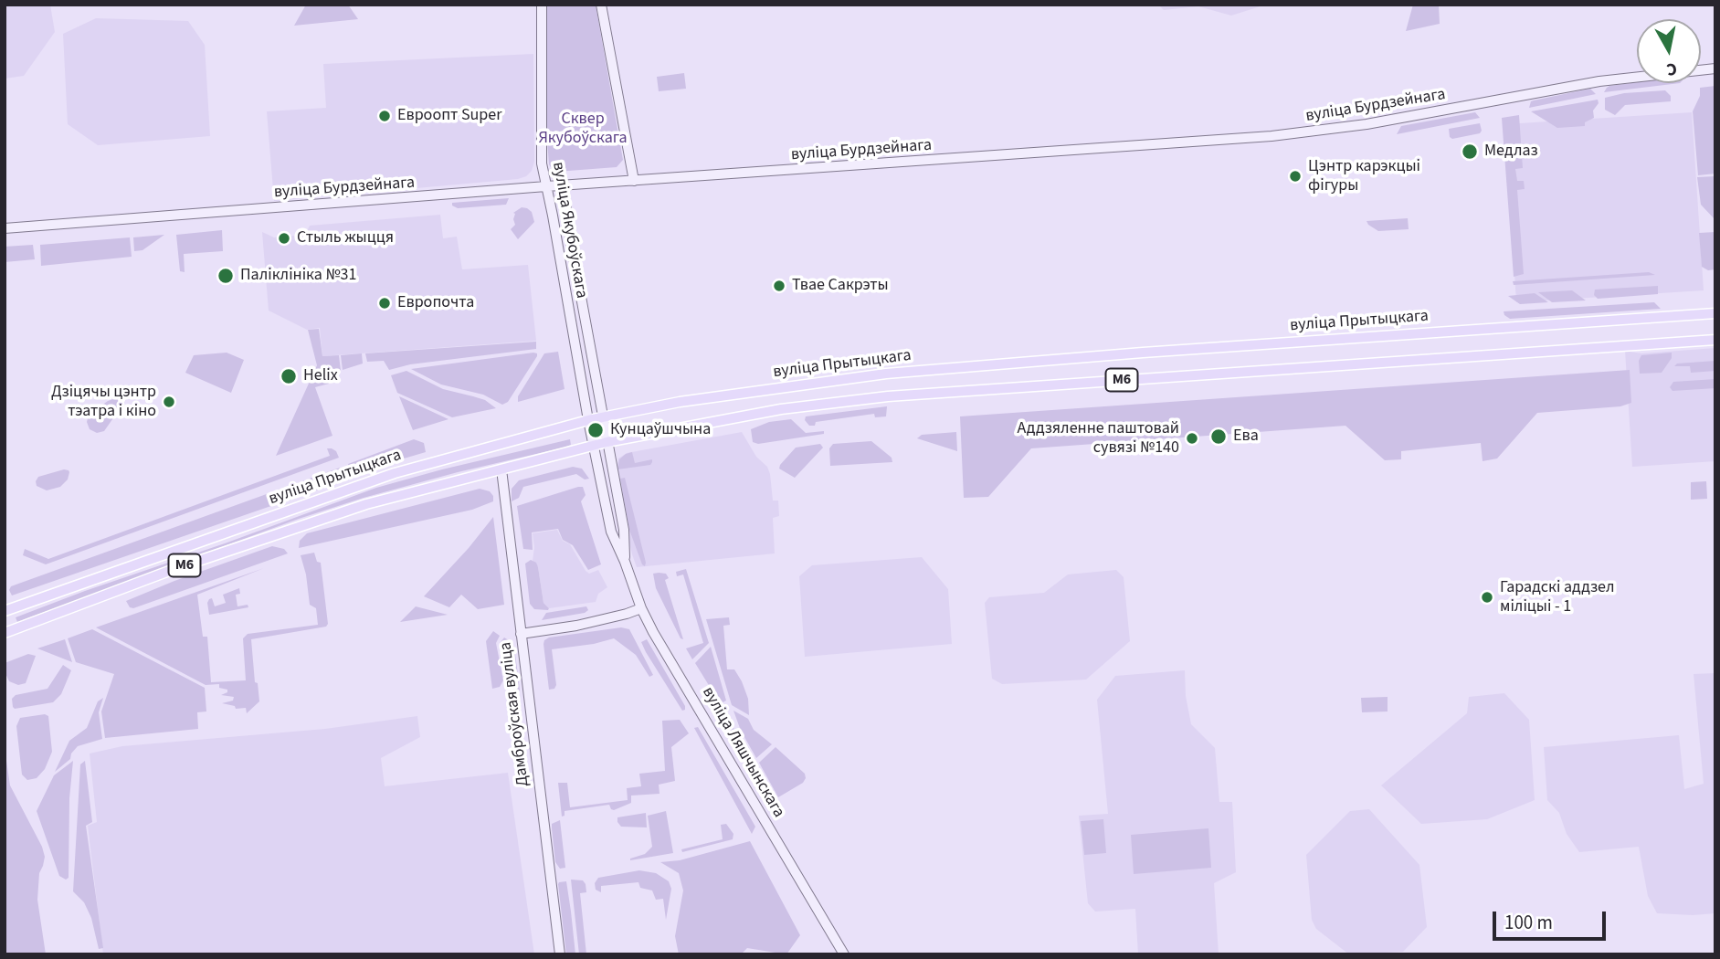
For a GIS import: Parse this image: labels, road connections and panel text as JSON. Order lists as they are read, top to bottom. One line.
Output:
{"streets":{"main road":["вуліца Прытыцкага","М6"],"street":["вуліца Бурдзейнага","вуліца Якубоўскага","Дамброўская вуліца","вуліца Ляшчынскага"]},"crossings":[["вуліца Бурдзейнага","вуліца Якубоўскага"],["вуліца Якубоўскага","вуліца Прытыцкага"],["вуліца Якубоўскага","вуліца Ляшчынскага"],["вуліца Прытыцкага","вуліца Ляшчынскага"],["М6","Дамброўская вуліца"],["М6","вуліца Ляшчынскага"]],"parks":["Сквер Якубоўскага"],"places":["Евроопт Super","Медлаз","Цэнтр карэкцыі фігуры","Стыль жыцця","Паліклініка №31","Твае Сакрэты","Европочта","Helix","Дзіцячы цэнтр тэатра і кіно","Кунцаўшчына","Ева","Аддзяленне паштовай сувязі №140","Гарадскі аддзел міліцыі - 1"],"scale_bar":"100 m","north":"bottom"}
